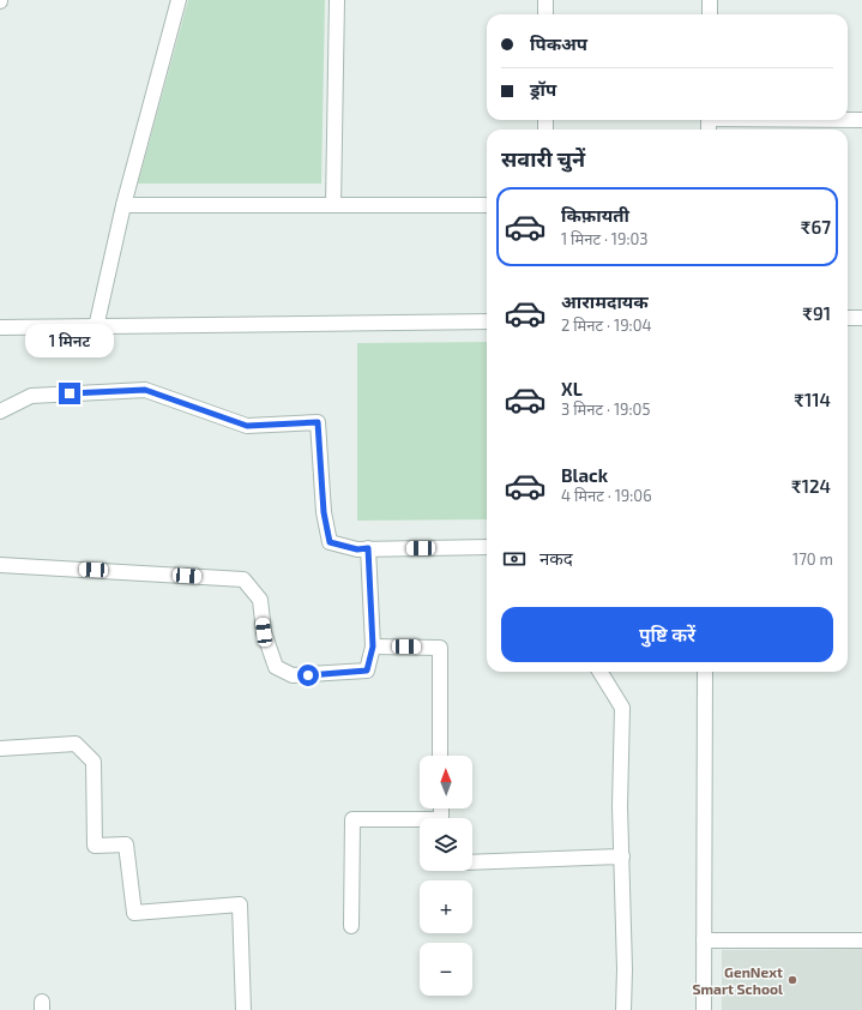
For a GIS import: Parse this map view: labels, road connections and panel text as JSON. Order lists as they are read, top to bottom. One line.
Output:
{"places":["GenNext Smart School"],"north":"top","page":{"banner":["पिकअप","ड्रॉप"],"heading":"सवारी चुनें","list":[{"name":"किफ़ायती","note":"1 मिनट · 19:03","value":"₹67"},{"name":"आरामदायक","note":"2 मिनट · 19:04","value":"₹91"},{"name":"XL","note":"3 मिनट · 19:05","value":"₹114"},{"name":"Black","note":"4 मिनट · 19:06","value":"₹124"}],"bubble":"1 मिनट","pay":["नकद","170 m"],"buttons":"पुष्टि करें","map_buttons":["+","−"]}}
